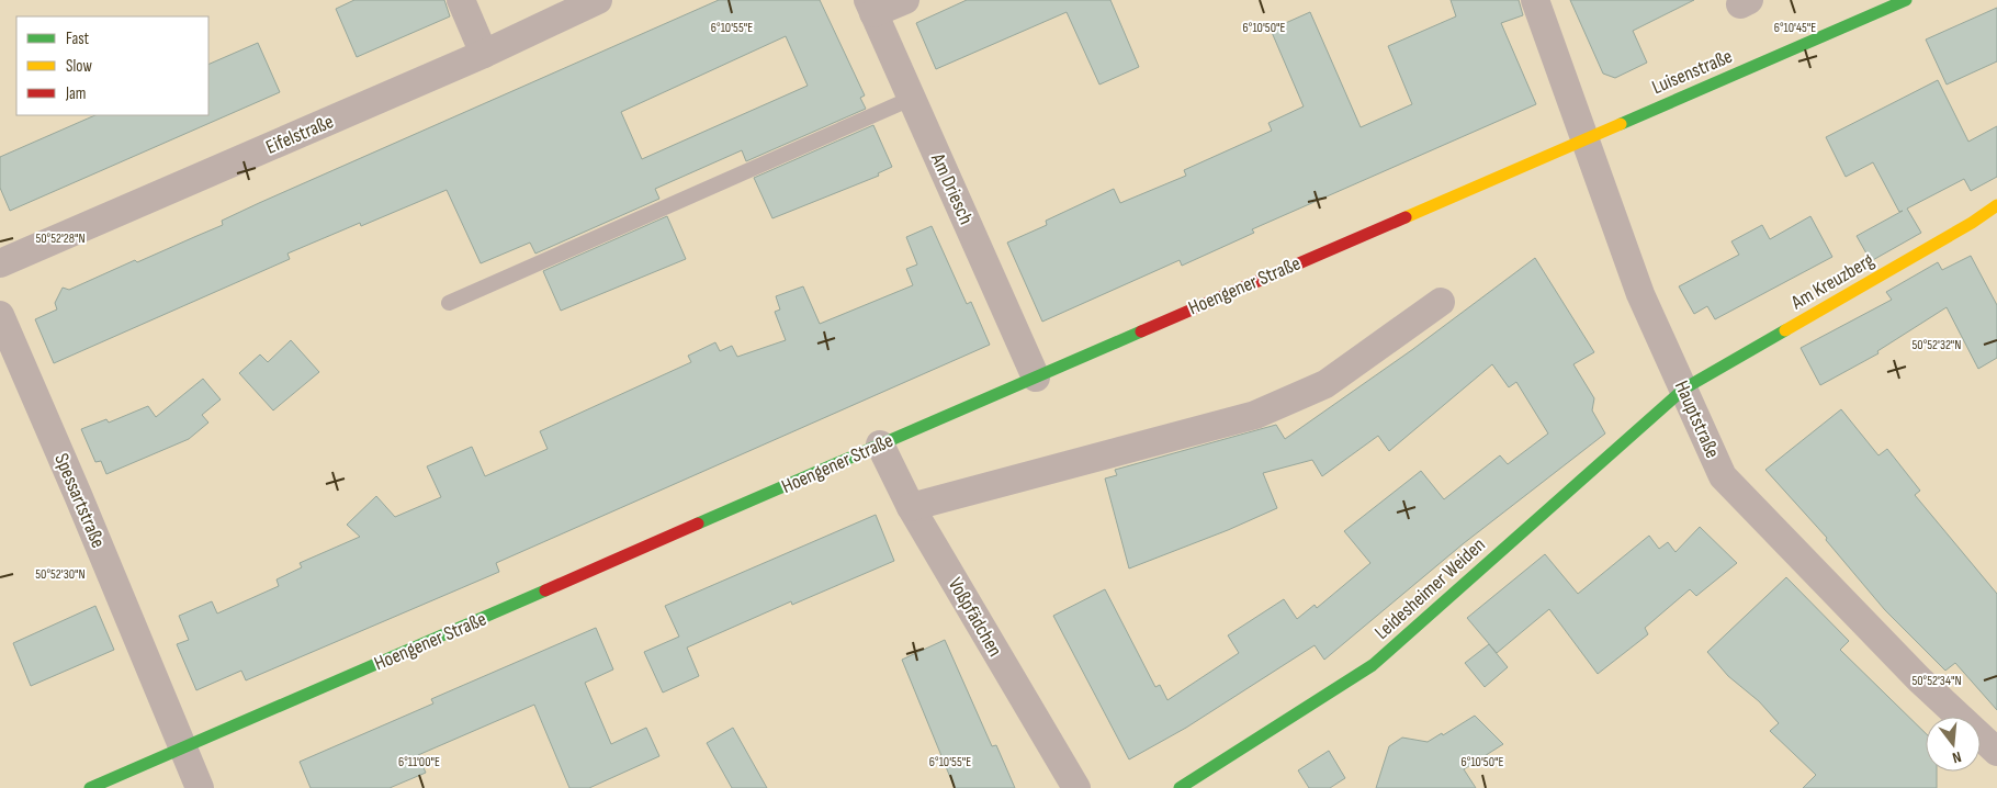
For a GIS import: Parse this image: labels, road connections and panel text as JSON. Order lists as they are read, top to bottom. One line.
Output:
{"streets":{"main road":["Luisenstraße","Am Kreuzberg","Hoengener Straße","Leidesheimer Weiden"],"street":["Eifelstraße","Am Driesch","Hauptstraße","Spessartstraße","Voßpfädchen"]},"crossings":[["Luisenstraße","Hoengener Straße"],["Luisenstraße","Hauptstraße"],["Am Driesch","Hoengener Straße"],["Am Kreuzberg","Hauptstraße"],["Am Kreuzberg","Leidesheimer Weiden"],["Hoengener Straße","Hauptstraße"],["Hoengener Straße","Spessartstraße"],["Hoengener Straße","Voßpfädchen"],["Hauptstraße","Leidesheimer Weiden"]],"legend":["Fast","Slow","Jam"],"north":"bottom","coordinates":["6°10'55\"E","6°10'50\"E","6°10'45\"E","50°52'28\"N","50°52'32\"N","50°52'30\"N","50°52'34\"N","6°11'00\"E"]}
